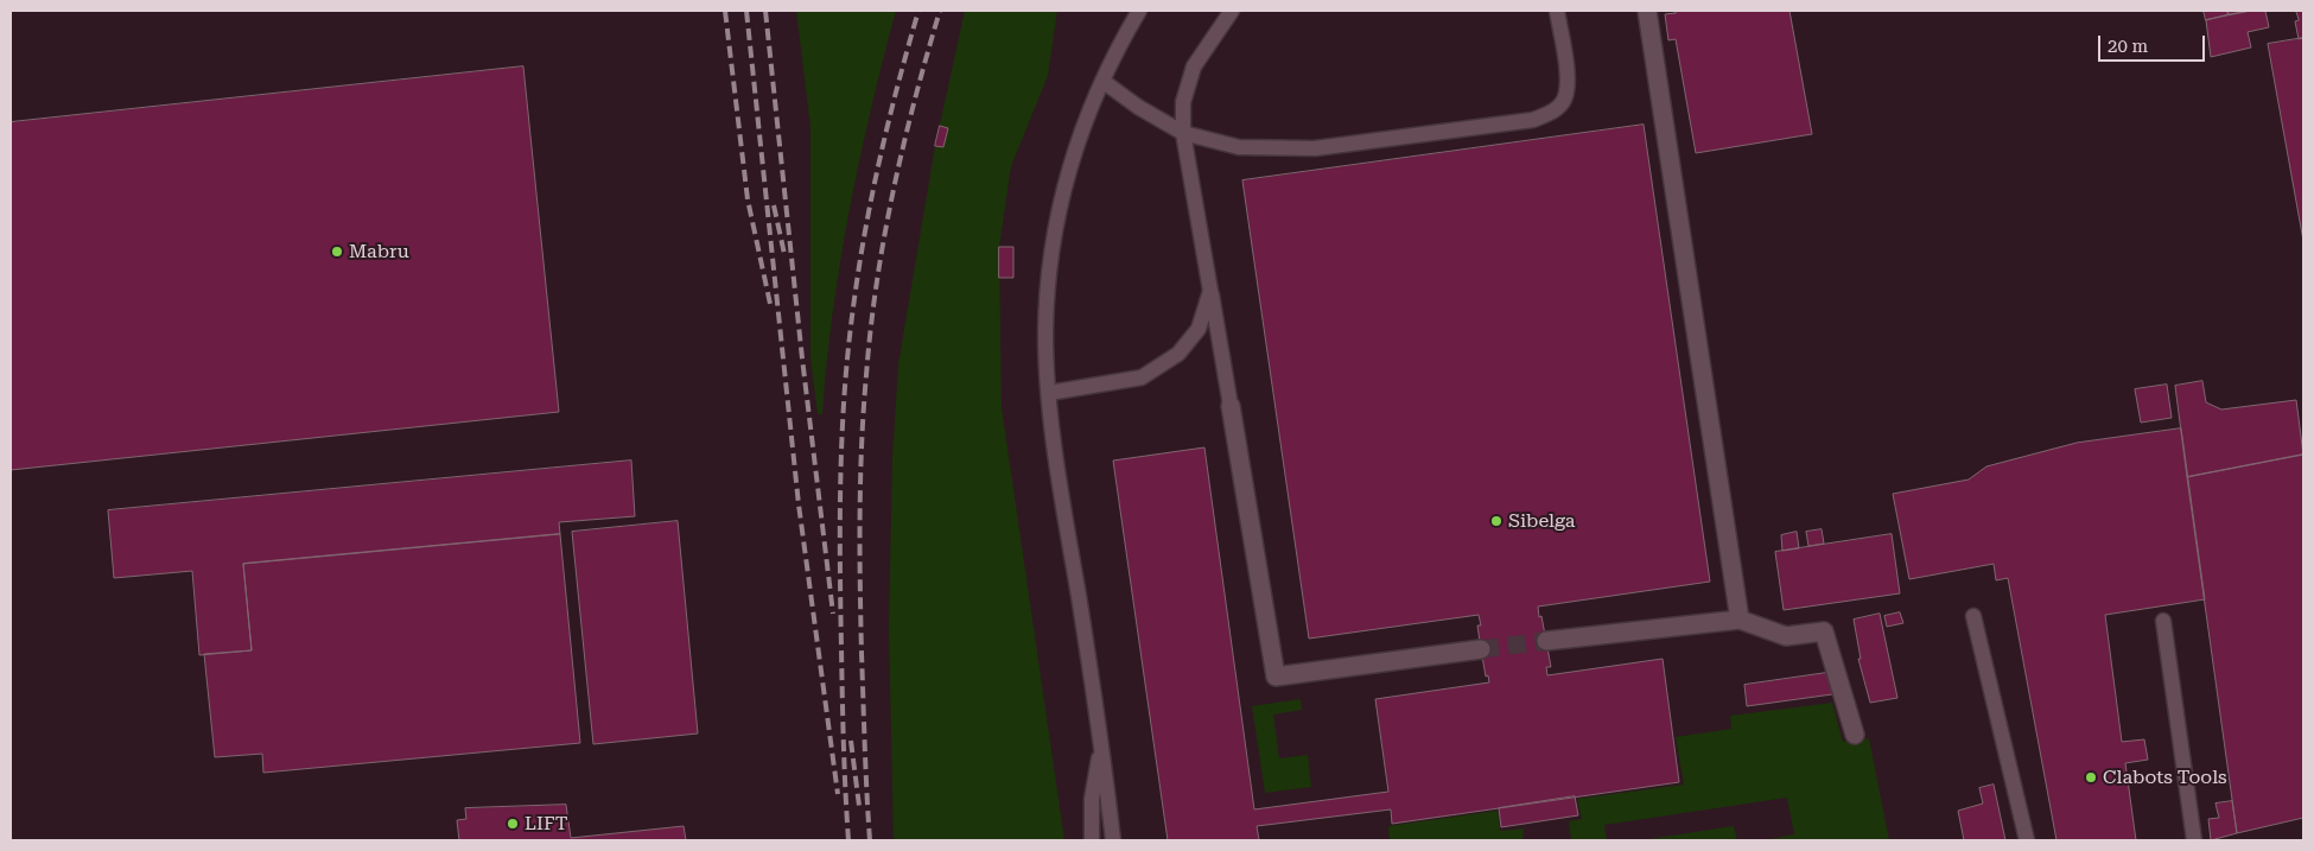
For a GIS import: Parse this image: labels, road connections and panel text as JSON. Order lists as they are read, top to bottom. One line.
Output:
{"places":["Mabru","Sibelga","Clabots Tools","LIFT"],"scale_bar":"20 m"}
